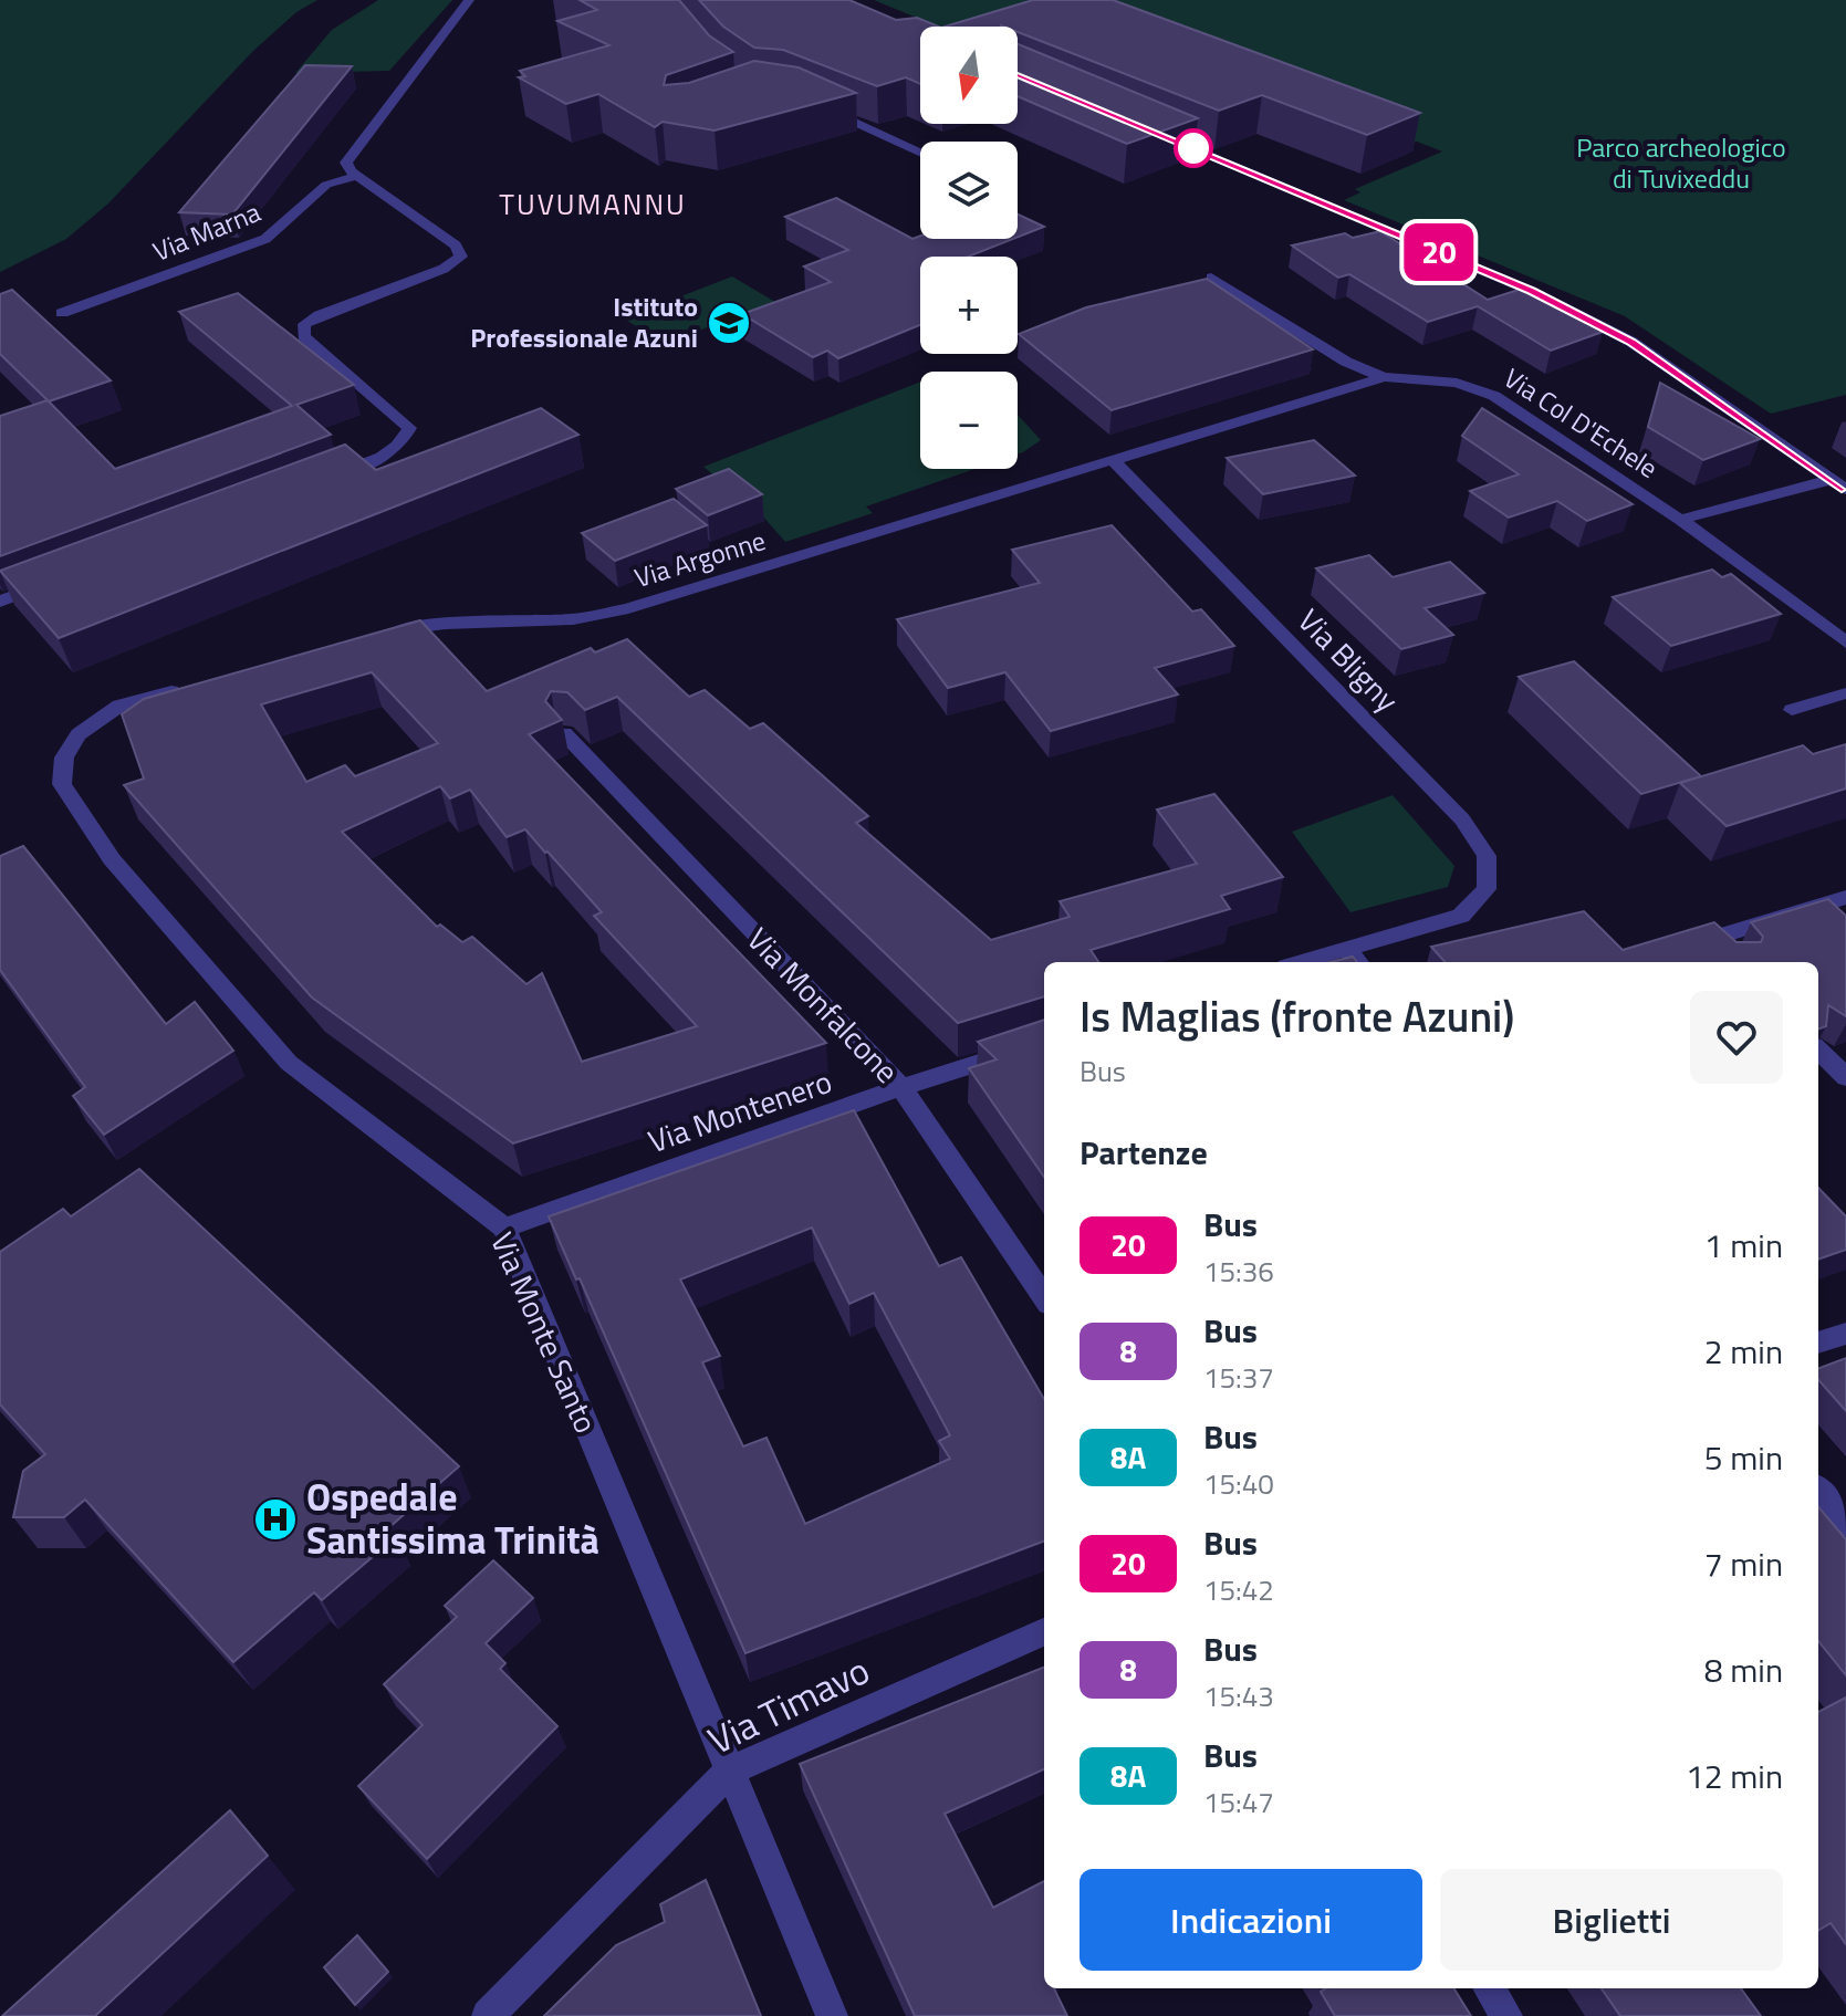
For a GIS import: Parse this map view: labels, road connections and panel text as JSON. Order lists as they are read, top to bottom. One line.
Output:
{"streets":{"street":["Via Marna","Via Col D'Echele","Via Argonne","Via Bligny","Via Monfalcone","Via Montenero","Via Monte Santo","Via Timavo"]},"crossings":[["Via Col D'Echele","Via Argonne"],["Via Argonne","Via Bligny"],["Via Monfalcone","Via Montenero"],["Via Montenero","Via Monte Santo"],["Via Monte Santo","Via Timavo"]],"districts":["TUVUMANNU"],"parks":["Parco archeologico di Tuvixeddu"],"places":{"school or university":["Istituto Professionale Azuni"],"hospital":["Ospedale Santissima Trinità"]},"lines":["bus line 20"],"north":"bottom","page":{"on_map":"20","map_buttons":["+","−"],"heading":[["Is Maglias (fronte Azuni)","Bus"],"Partenze"],"list":[{"mark":"20","name":"Bus","note":"15:36","value":"1 min"},{"mark":"8","name":"Bus","note":"15:37","value":"2 min"},{"mark":"8A","name":"Bus","note":"15:40","value":"5 min"},{"mark":"20","name":"Bus","note":"15:42","value":"7 min"},{"mark":"8","name":"Bus","note":"15:43","value":"8 min"},{"mark":"8A","name":"Bus","note":"15:47","value":"12 min"}],"buttons":["Indicazioni","Biglietti"]}}
